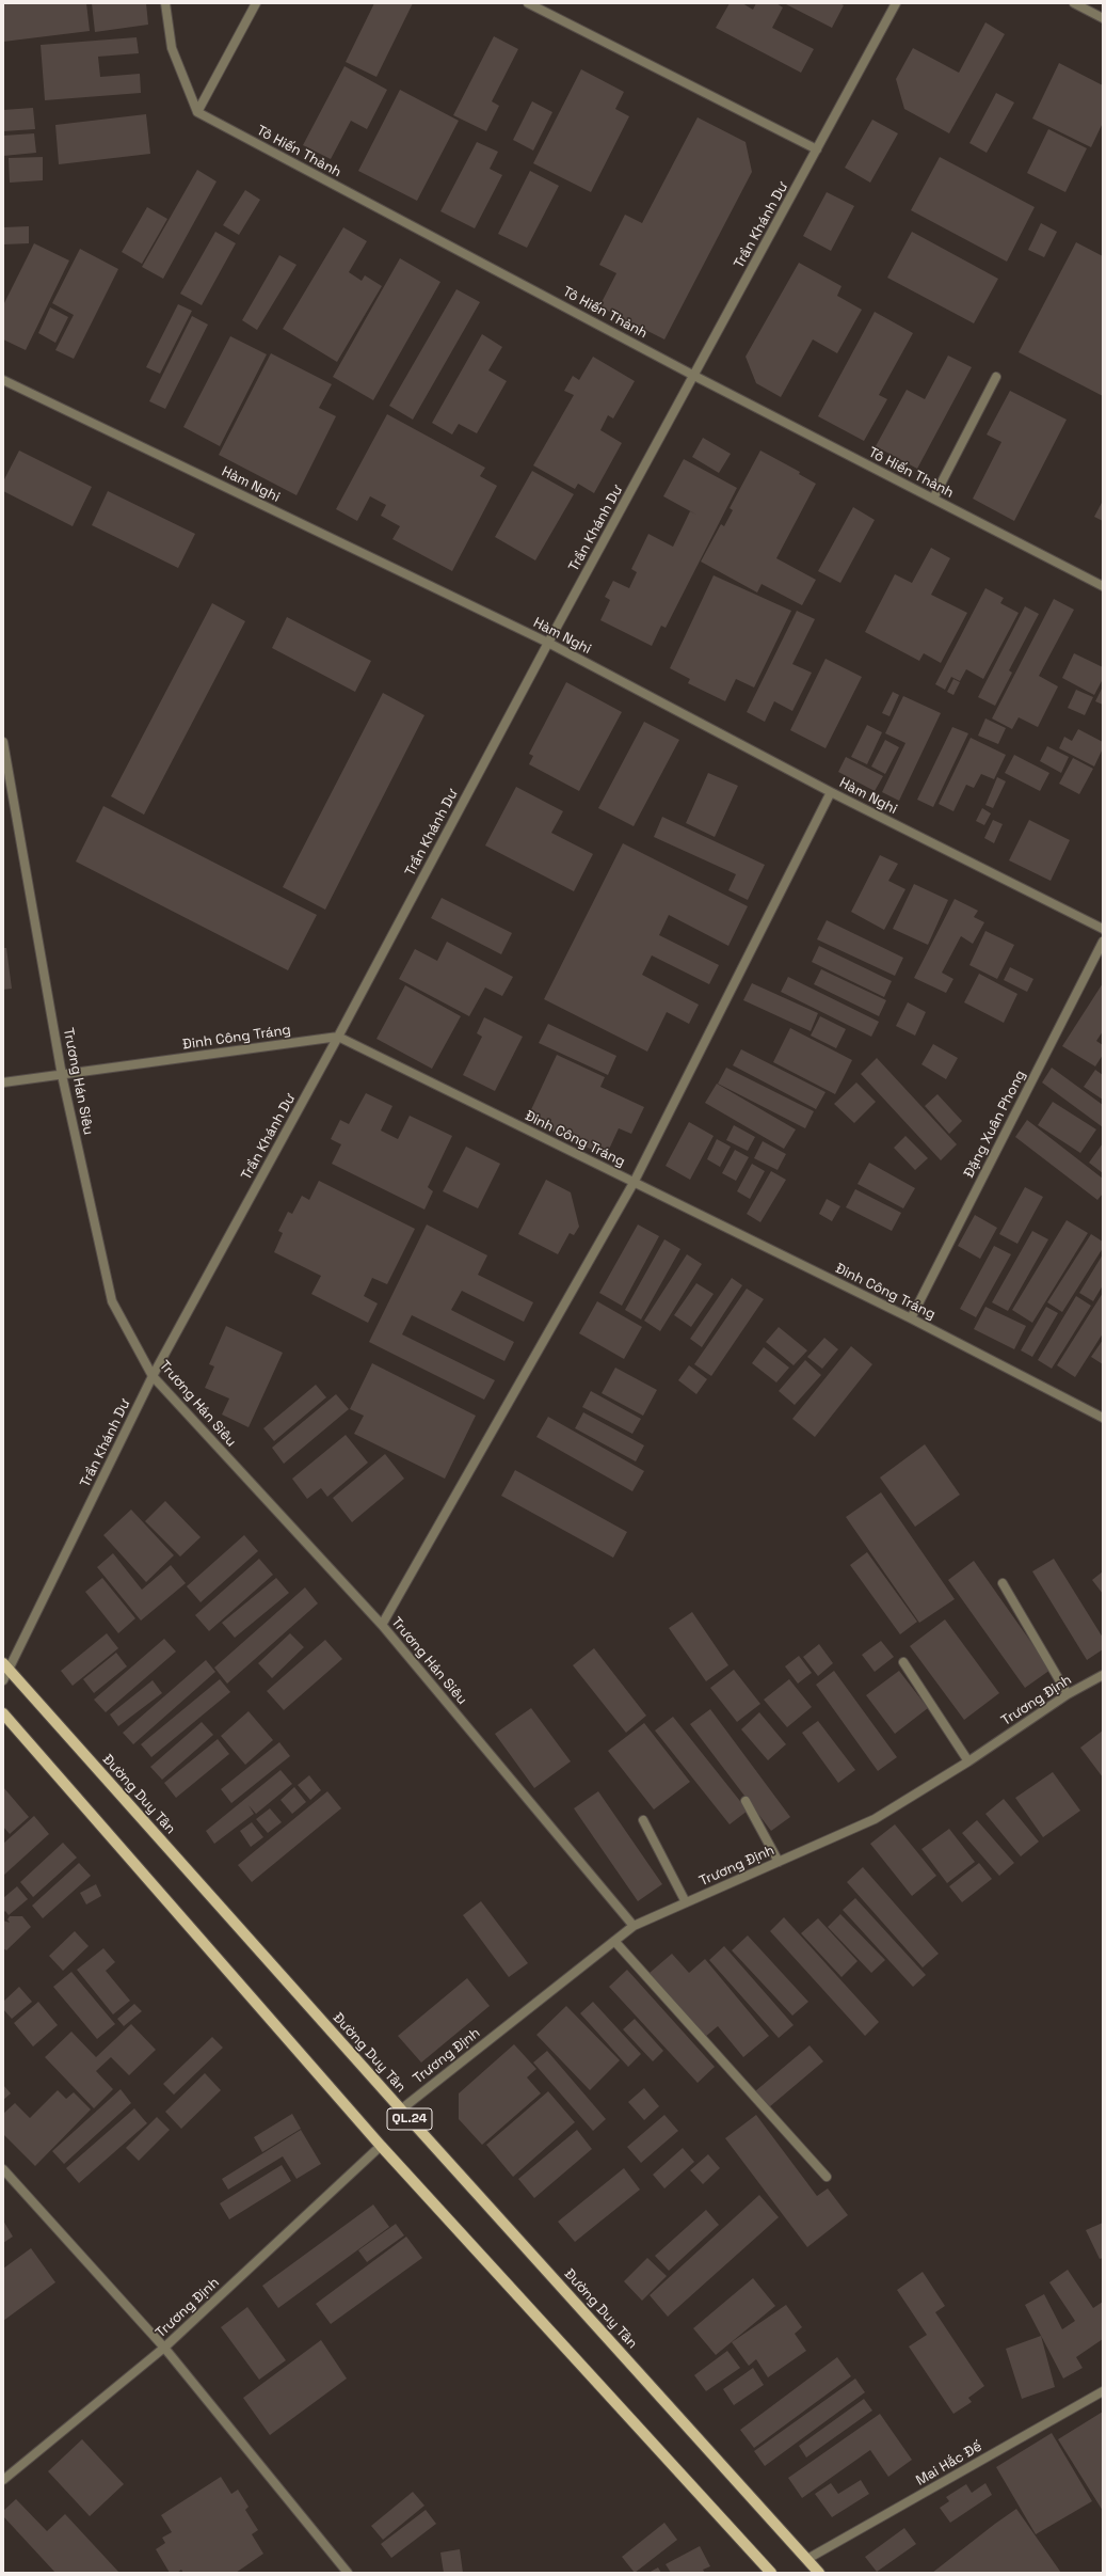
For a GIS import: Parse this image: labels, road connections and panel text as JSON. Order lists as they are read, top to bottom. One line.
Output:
{"streets":{"main road":["Đường Duy Tân","QL.24"],"street":["Tô Hiến Thành","Trần Khánh Dư","Hàm Nghi","Đinh Công Tráng","Trương Hán Siêu","Đặng Xuân Phong","Trương Định","Mai Hắc Đế"]},"crossings":[["Tô Hiến Thành","Trần Khánh Dư"],["Trần Khánh Dư","Hàm Nghi"],["Trần Khánh Dư","Đinh Công Tráng"],["Trần Khánh Dư","Trương Hán Siêu"],["Trần Khánh Dư","Đường Duy Tân"],["Đinh Công Tráng","Trương Hán Siêu"],["Đinh Công Tráng","Đặng Xuân Phong"],["Trương Hán Siêu","Trương Định"],["Trương Định","Đường Duy Tân"],["Trương Định","QL.24"],["Đường Duy Tân","Mai Hắc Đế"]]}
